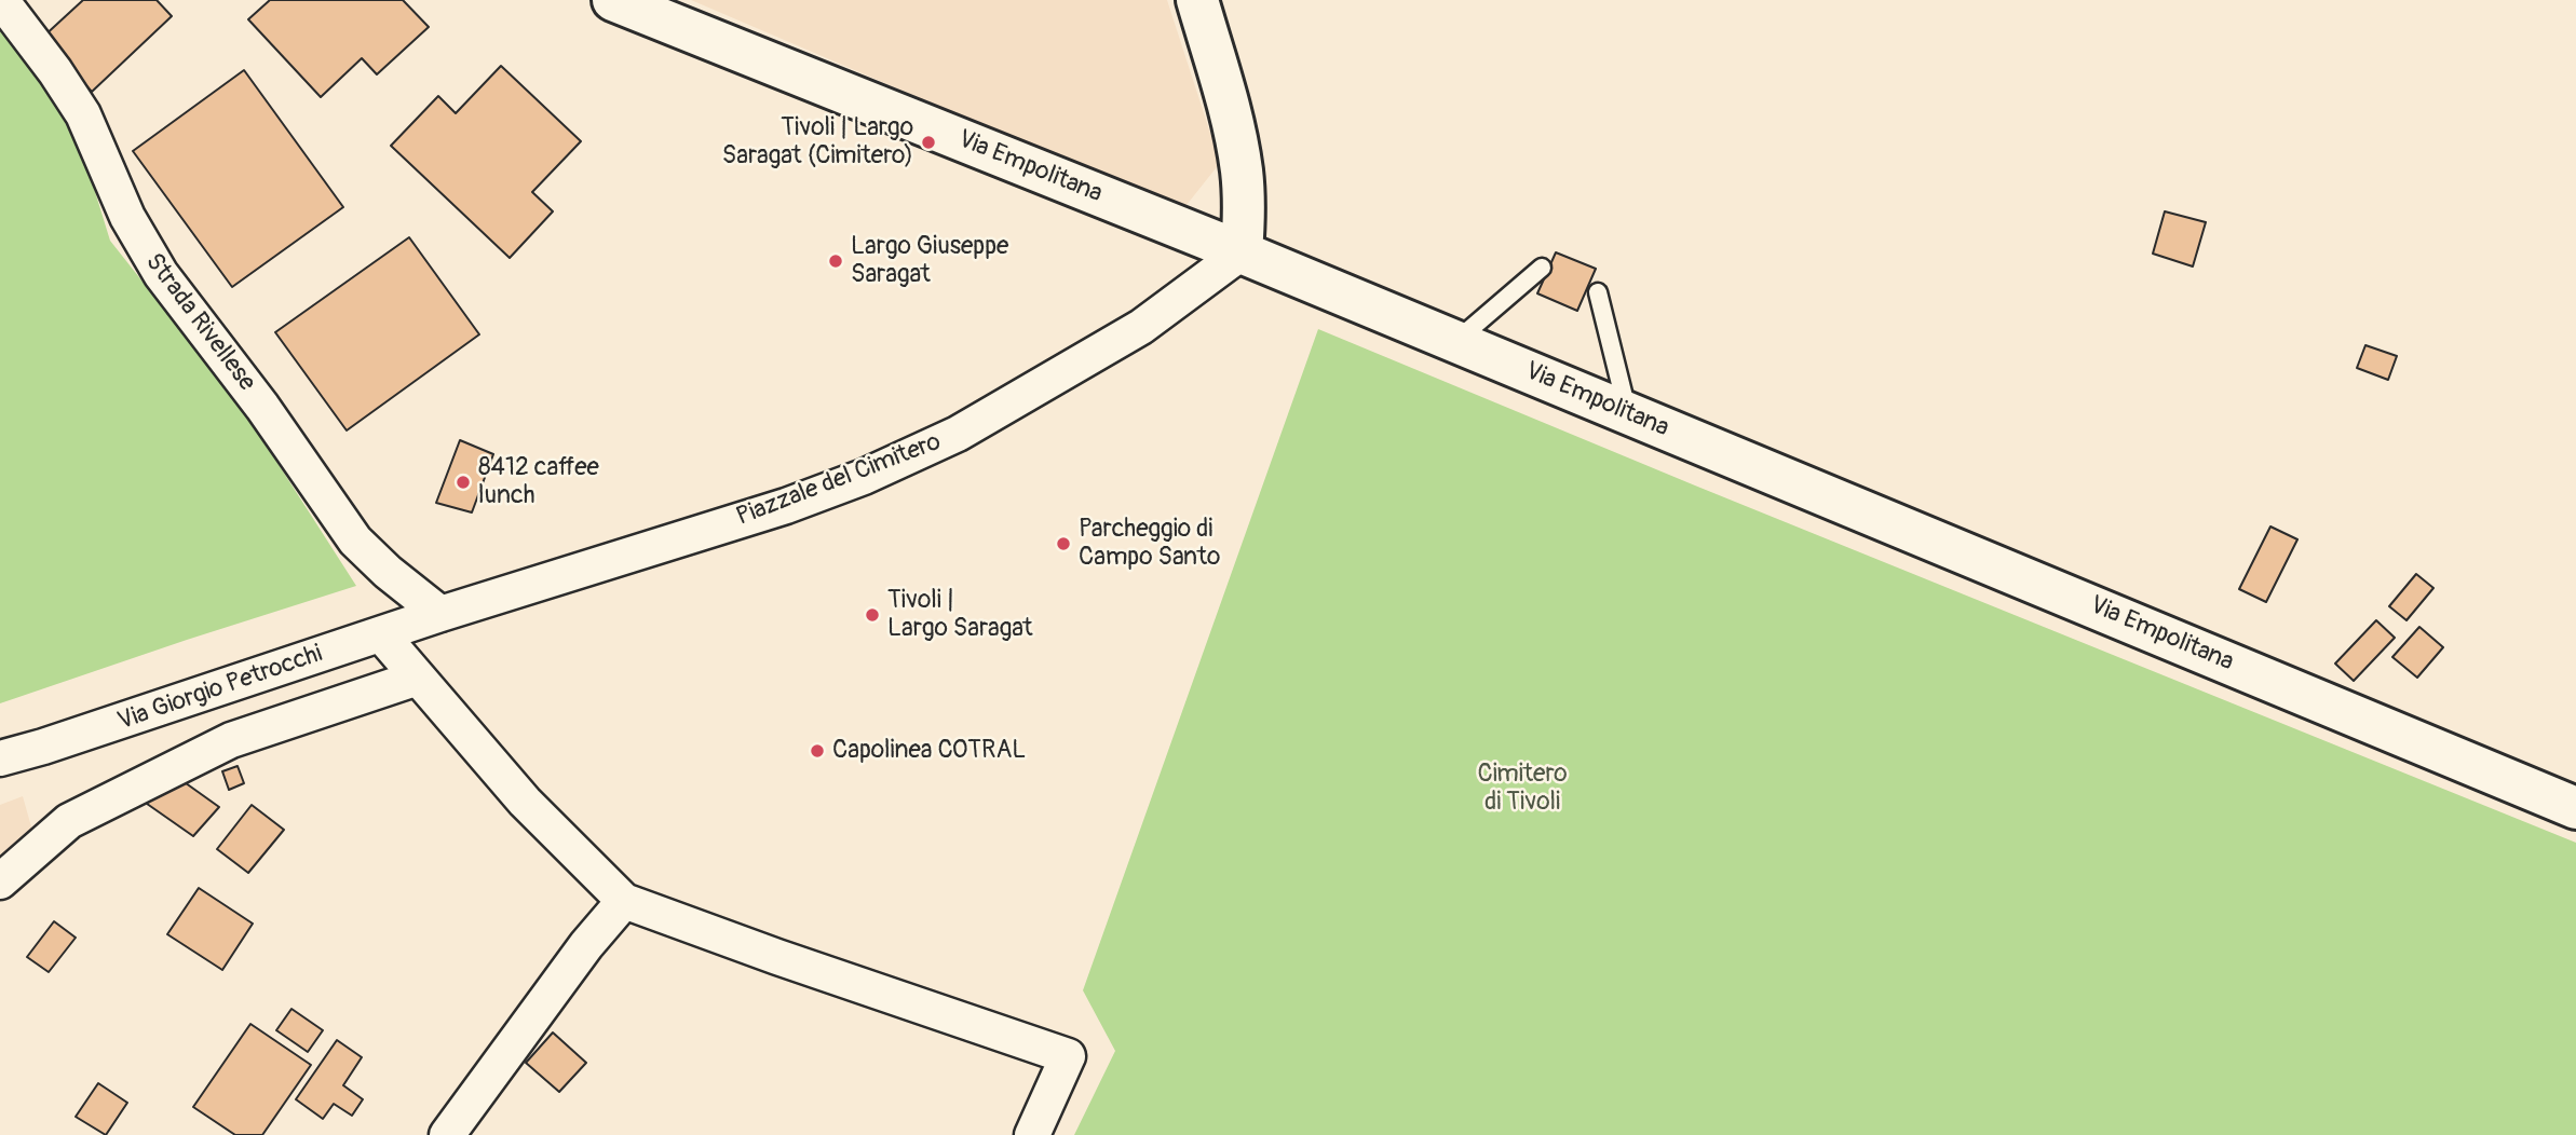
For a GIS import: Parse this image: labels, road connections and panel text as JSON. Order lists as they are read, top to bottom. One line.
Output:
{"streets":{"main road":["Via Empolitana"],"street":["Strada Rivellese","Piazzale del Cimitero","Via Giorgio Petrocchi"]},"crossings":[["Via Empolitana","Piazzale del Cimitero"],["Strada Rivellese","Piazzale del Cimitero"],["Strada Rivellese","Via Giorgio Petrocchi"],["Piazzale del Cimitero","Via Giorgio Petrocchi"]],"parks":["Cimitero di Tivoli"],"places":["Tivoli | Largo Saragat (Cimitero)","Largo Giuseppe Saragat","8412 caffee lunch","Parcheggio di Campo Santo","Tivoli | Largo Saragat","Capolinea COTRAL"]}
